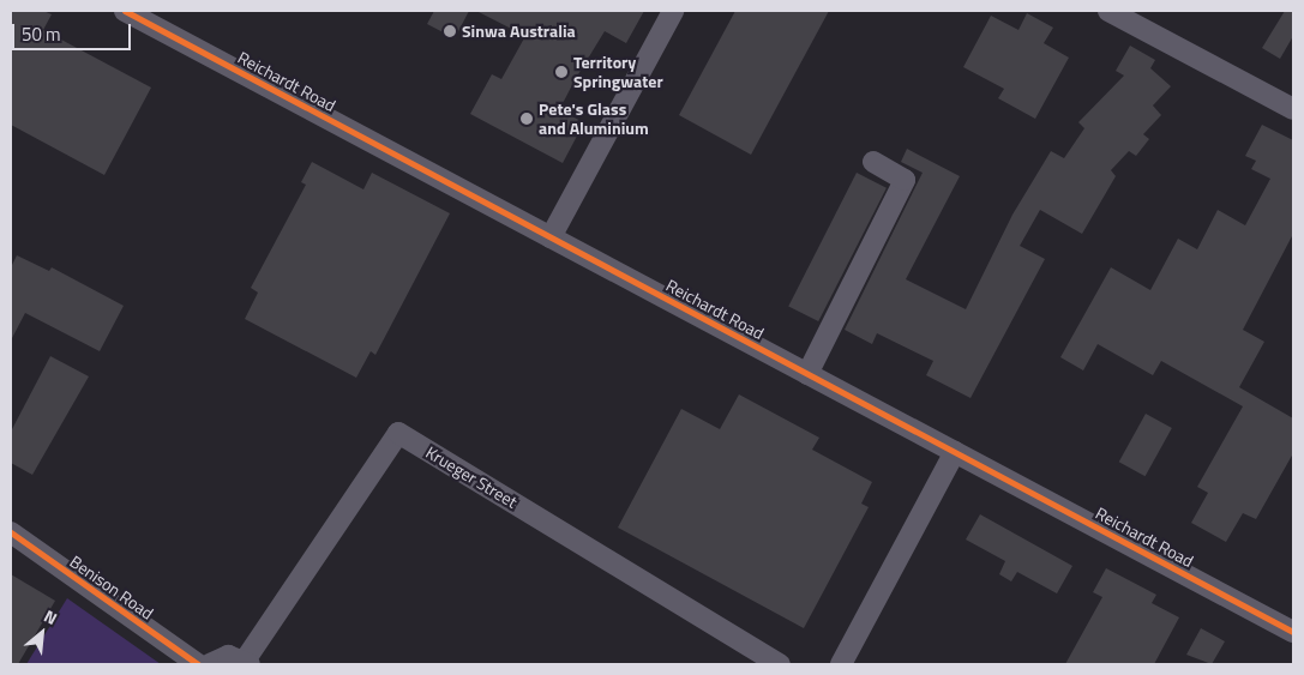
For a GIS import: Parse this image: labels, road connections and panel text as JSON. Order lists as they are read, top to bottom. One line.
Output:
{"streets":{"street":["Reichardt Road","Krueger Street","Benison Road"]},"places":["Sinwa Australia","Territory Springwater","Pete's Glass and Aluminium"],"scale_bar":"50 m","north":"top right"}
